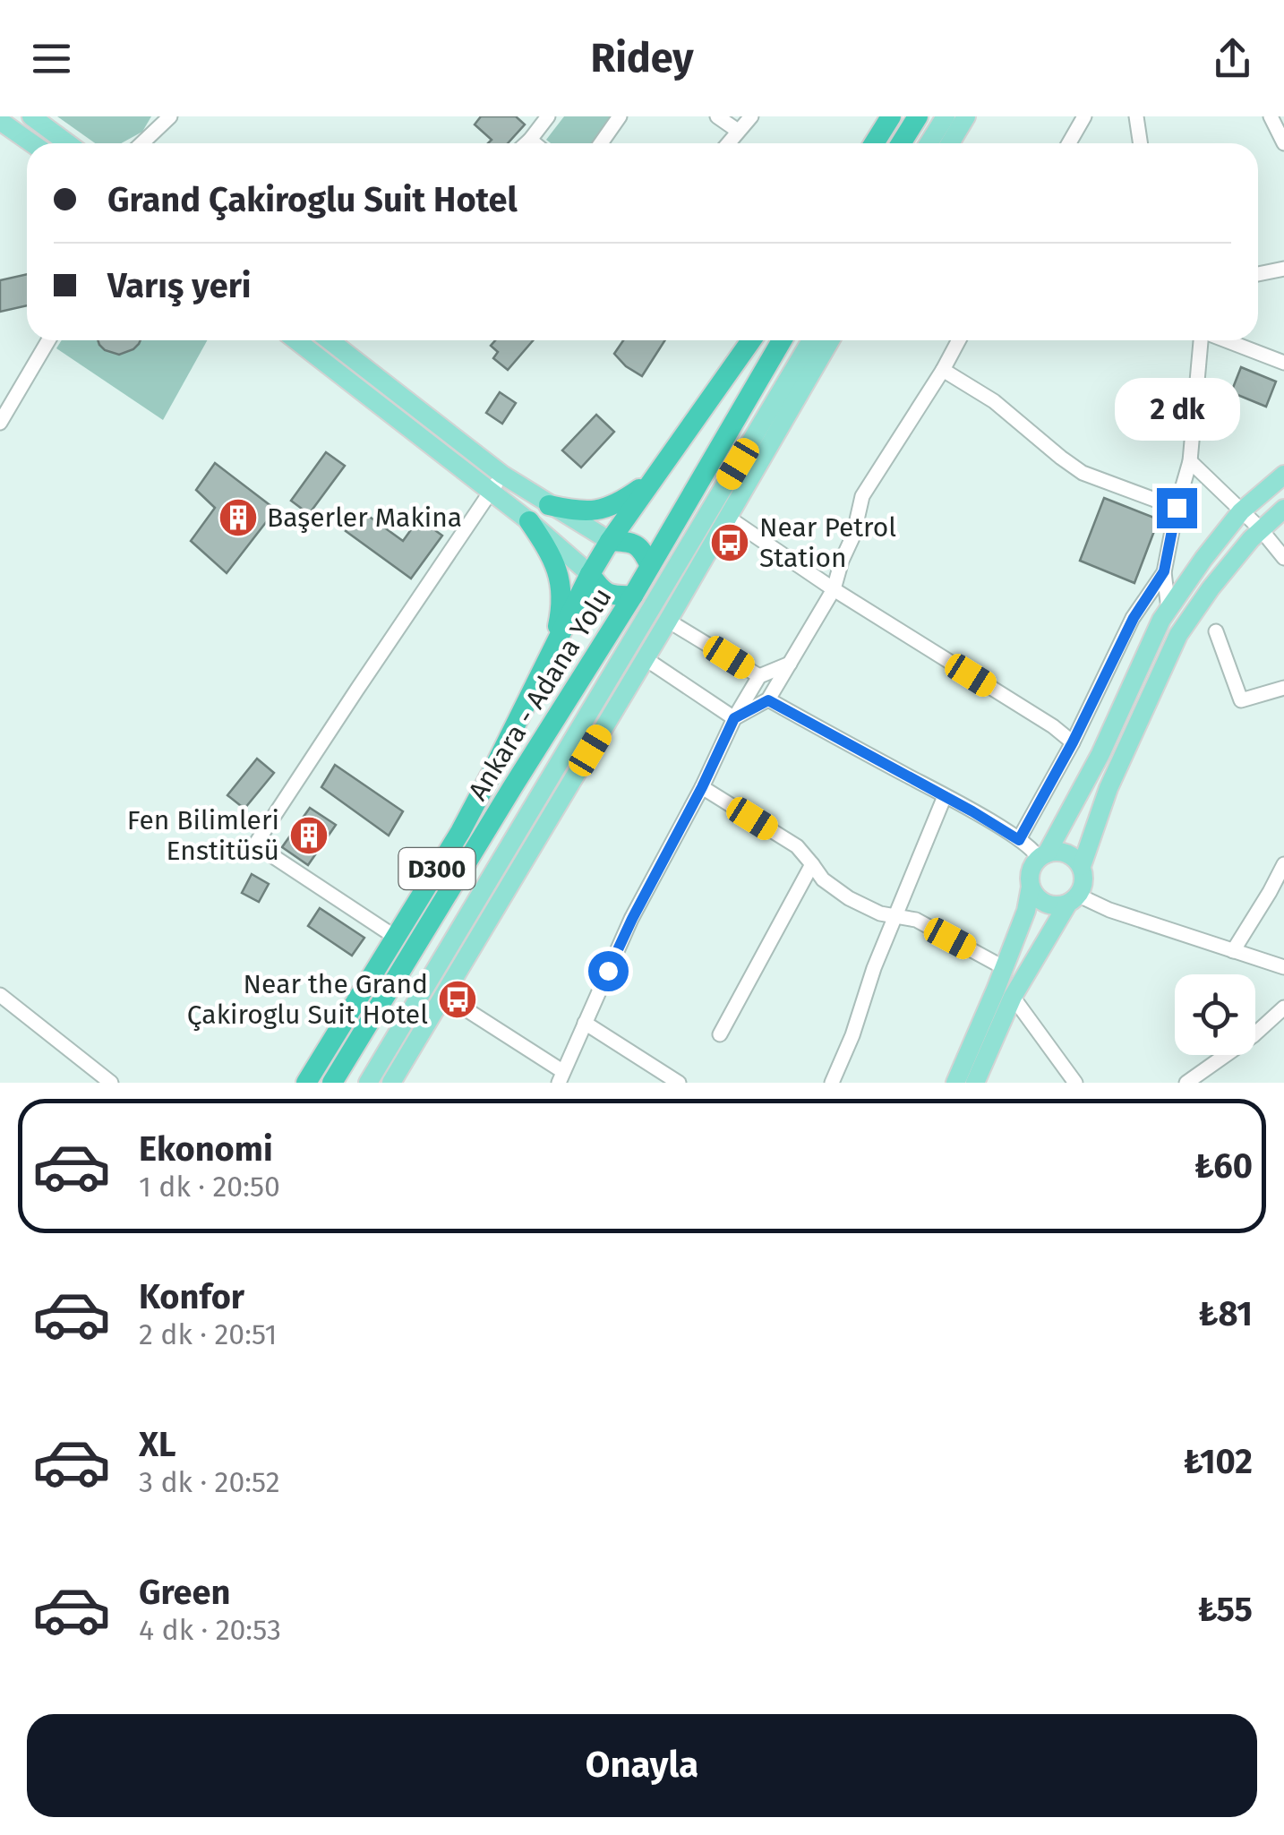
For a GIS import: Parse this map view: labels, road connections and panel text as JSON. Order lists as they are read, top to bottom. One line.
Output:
{"streets":{"highway":["Ankara - Adana Yolu","D300"]},"places":{"building":["Başerler Makina","Fen Bilimleri Enstitüsü"],"bus stop":["Near Petrol Station","Near the Grand Çakiroglu Suit Hotel"]},"page":{"header":"Ridey","banner":["Grand Çakiroglu Suit Hotel","Varış yeri"],"bubble":"2 dk","list":[{"name":"Ekonomi","note":"1 dk · 20:50","value":"₺60"},{"name":"Konfor","note":"2 dk · 20:51","value":"₺81"},{"name":"XL","note":"3 dk · 20:52","value":"₺102"},{"name":"Green","note":"4 dk · 20:53","value":"₺55"}],"buttons":"Onayla"}}
